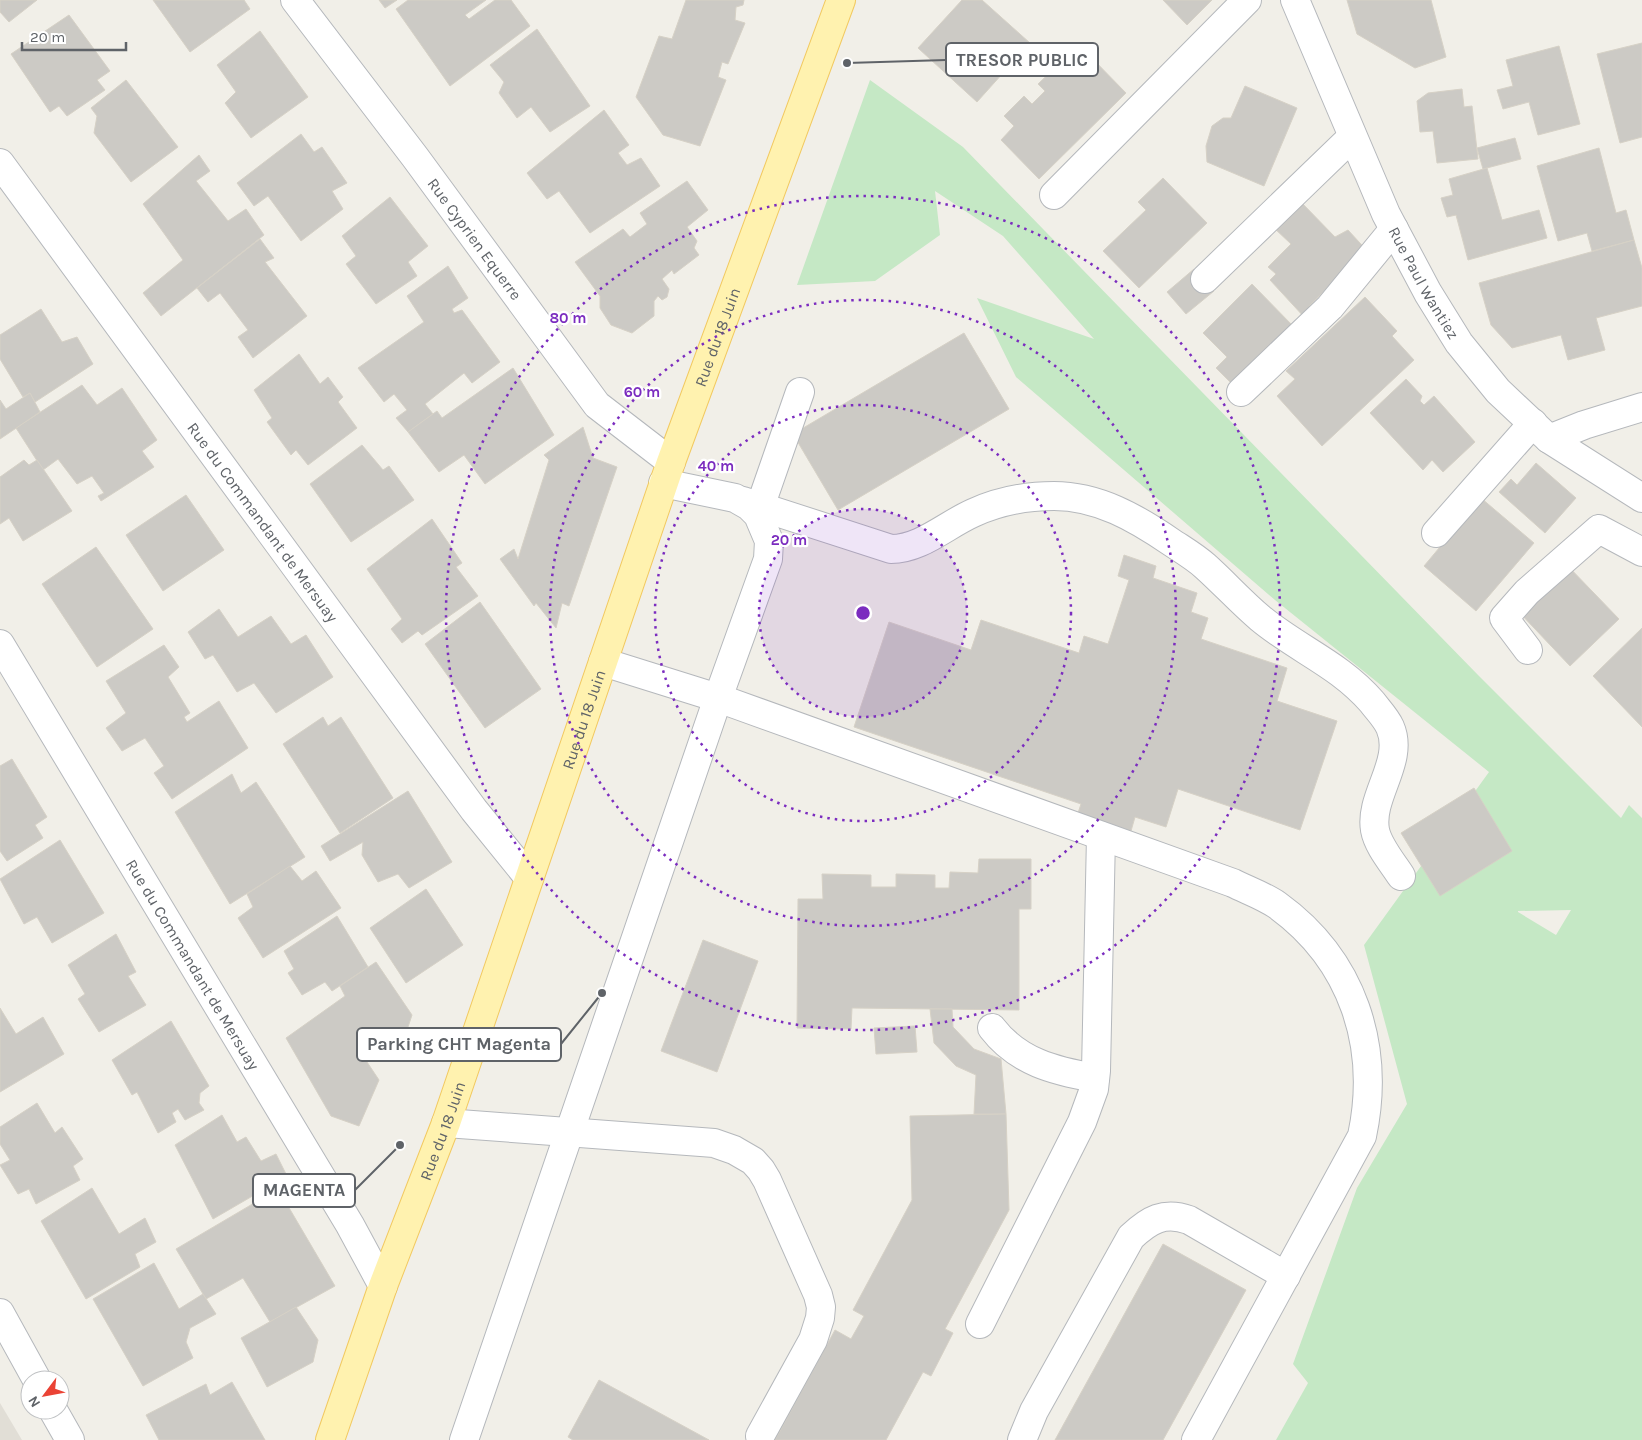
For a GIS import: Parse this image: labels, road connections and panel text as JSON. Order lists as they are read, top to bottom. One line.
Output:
{"streets":{"main road":["Rue du 18 Juin"],"street":["Rue Cyprien Equerre","Rue Paul Wantiez","Rue du Commandant de Mersuay"]},"crossings":[["Rue Cyprien Equerre","Rue du 18 Juin"],["Rue du 18 Juin","Rue du Commandant de Mersuay"]],"places":["TRESOR PUBLIC","Parking CHT Magenta","MAGENTA"],"scale_bar":"20 m","north":"bottom left","rings":["80 m","60 m","40 m","20 m"]}
